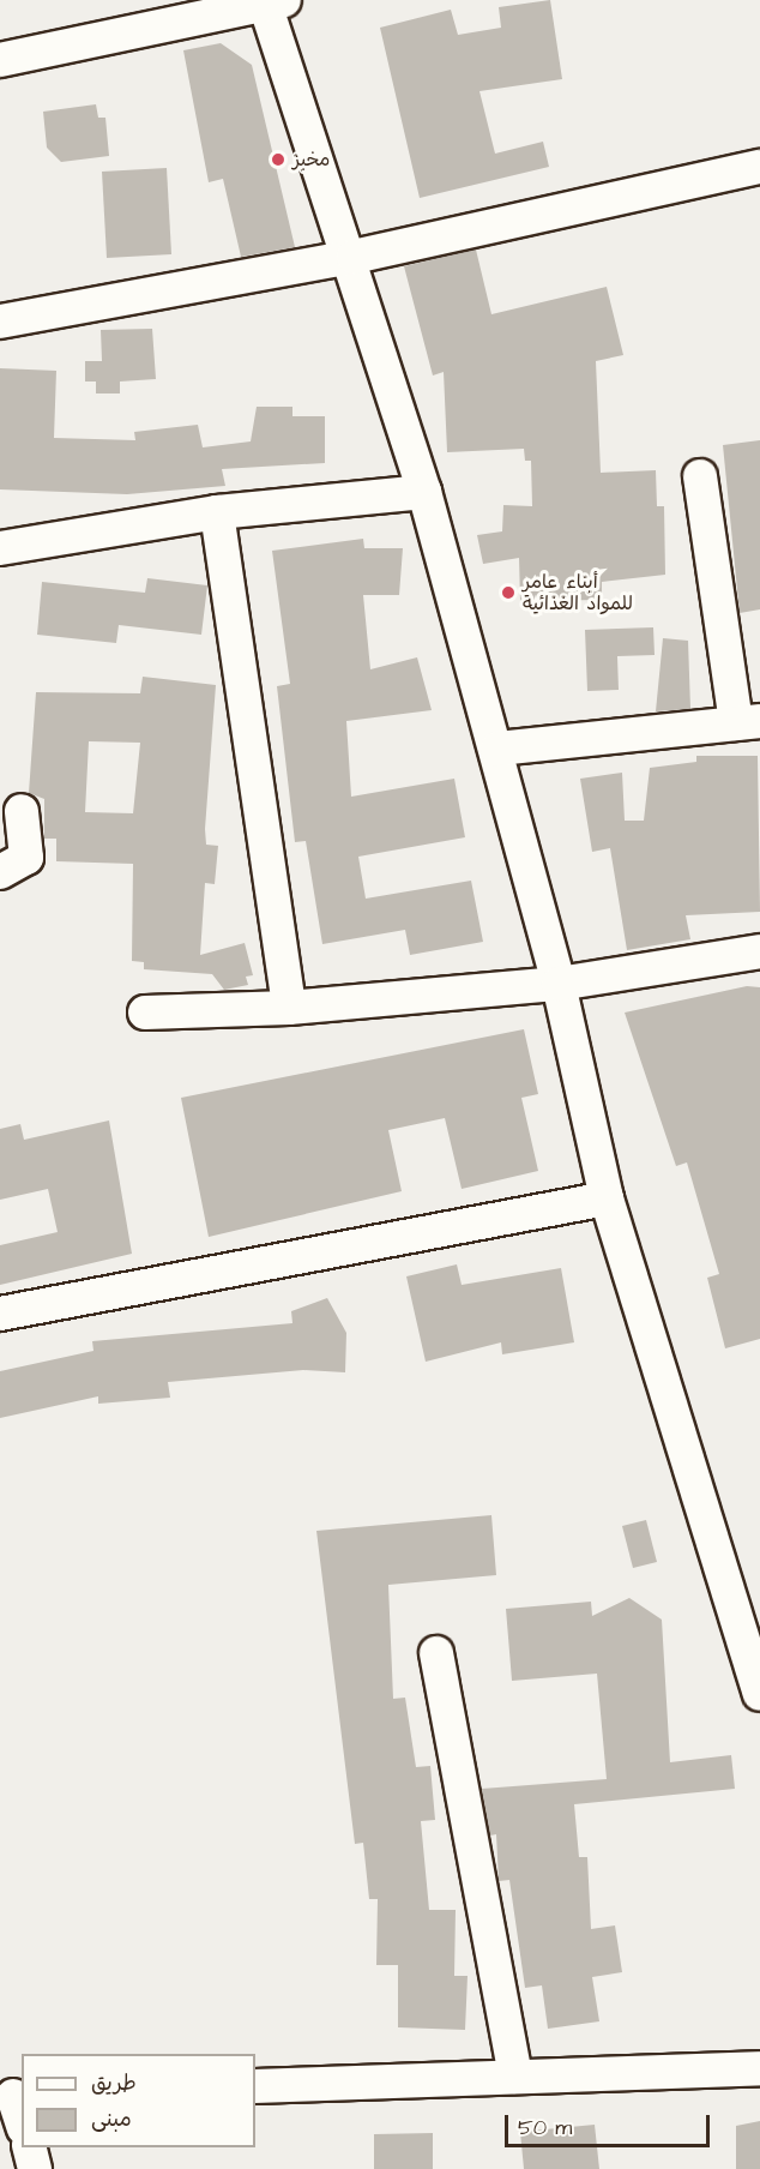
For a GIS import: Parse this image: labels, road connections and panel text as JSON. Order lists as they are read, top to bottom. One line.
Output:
{"places":["مخبز","أبناء عامر للمواد الغذائية"],"legend":["طريق","مبنى"],"scale_bar":"50 m"}
